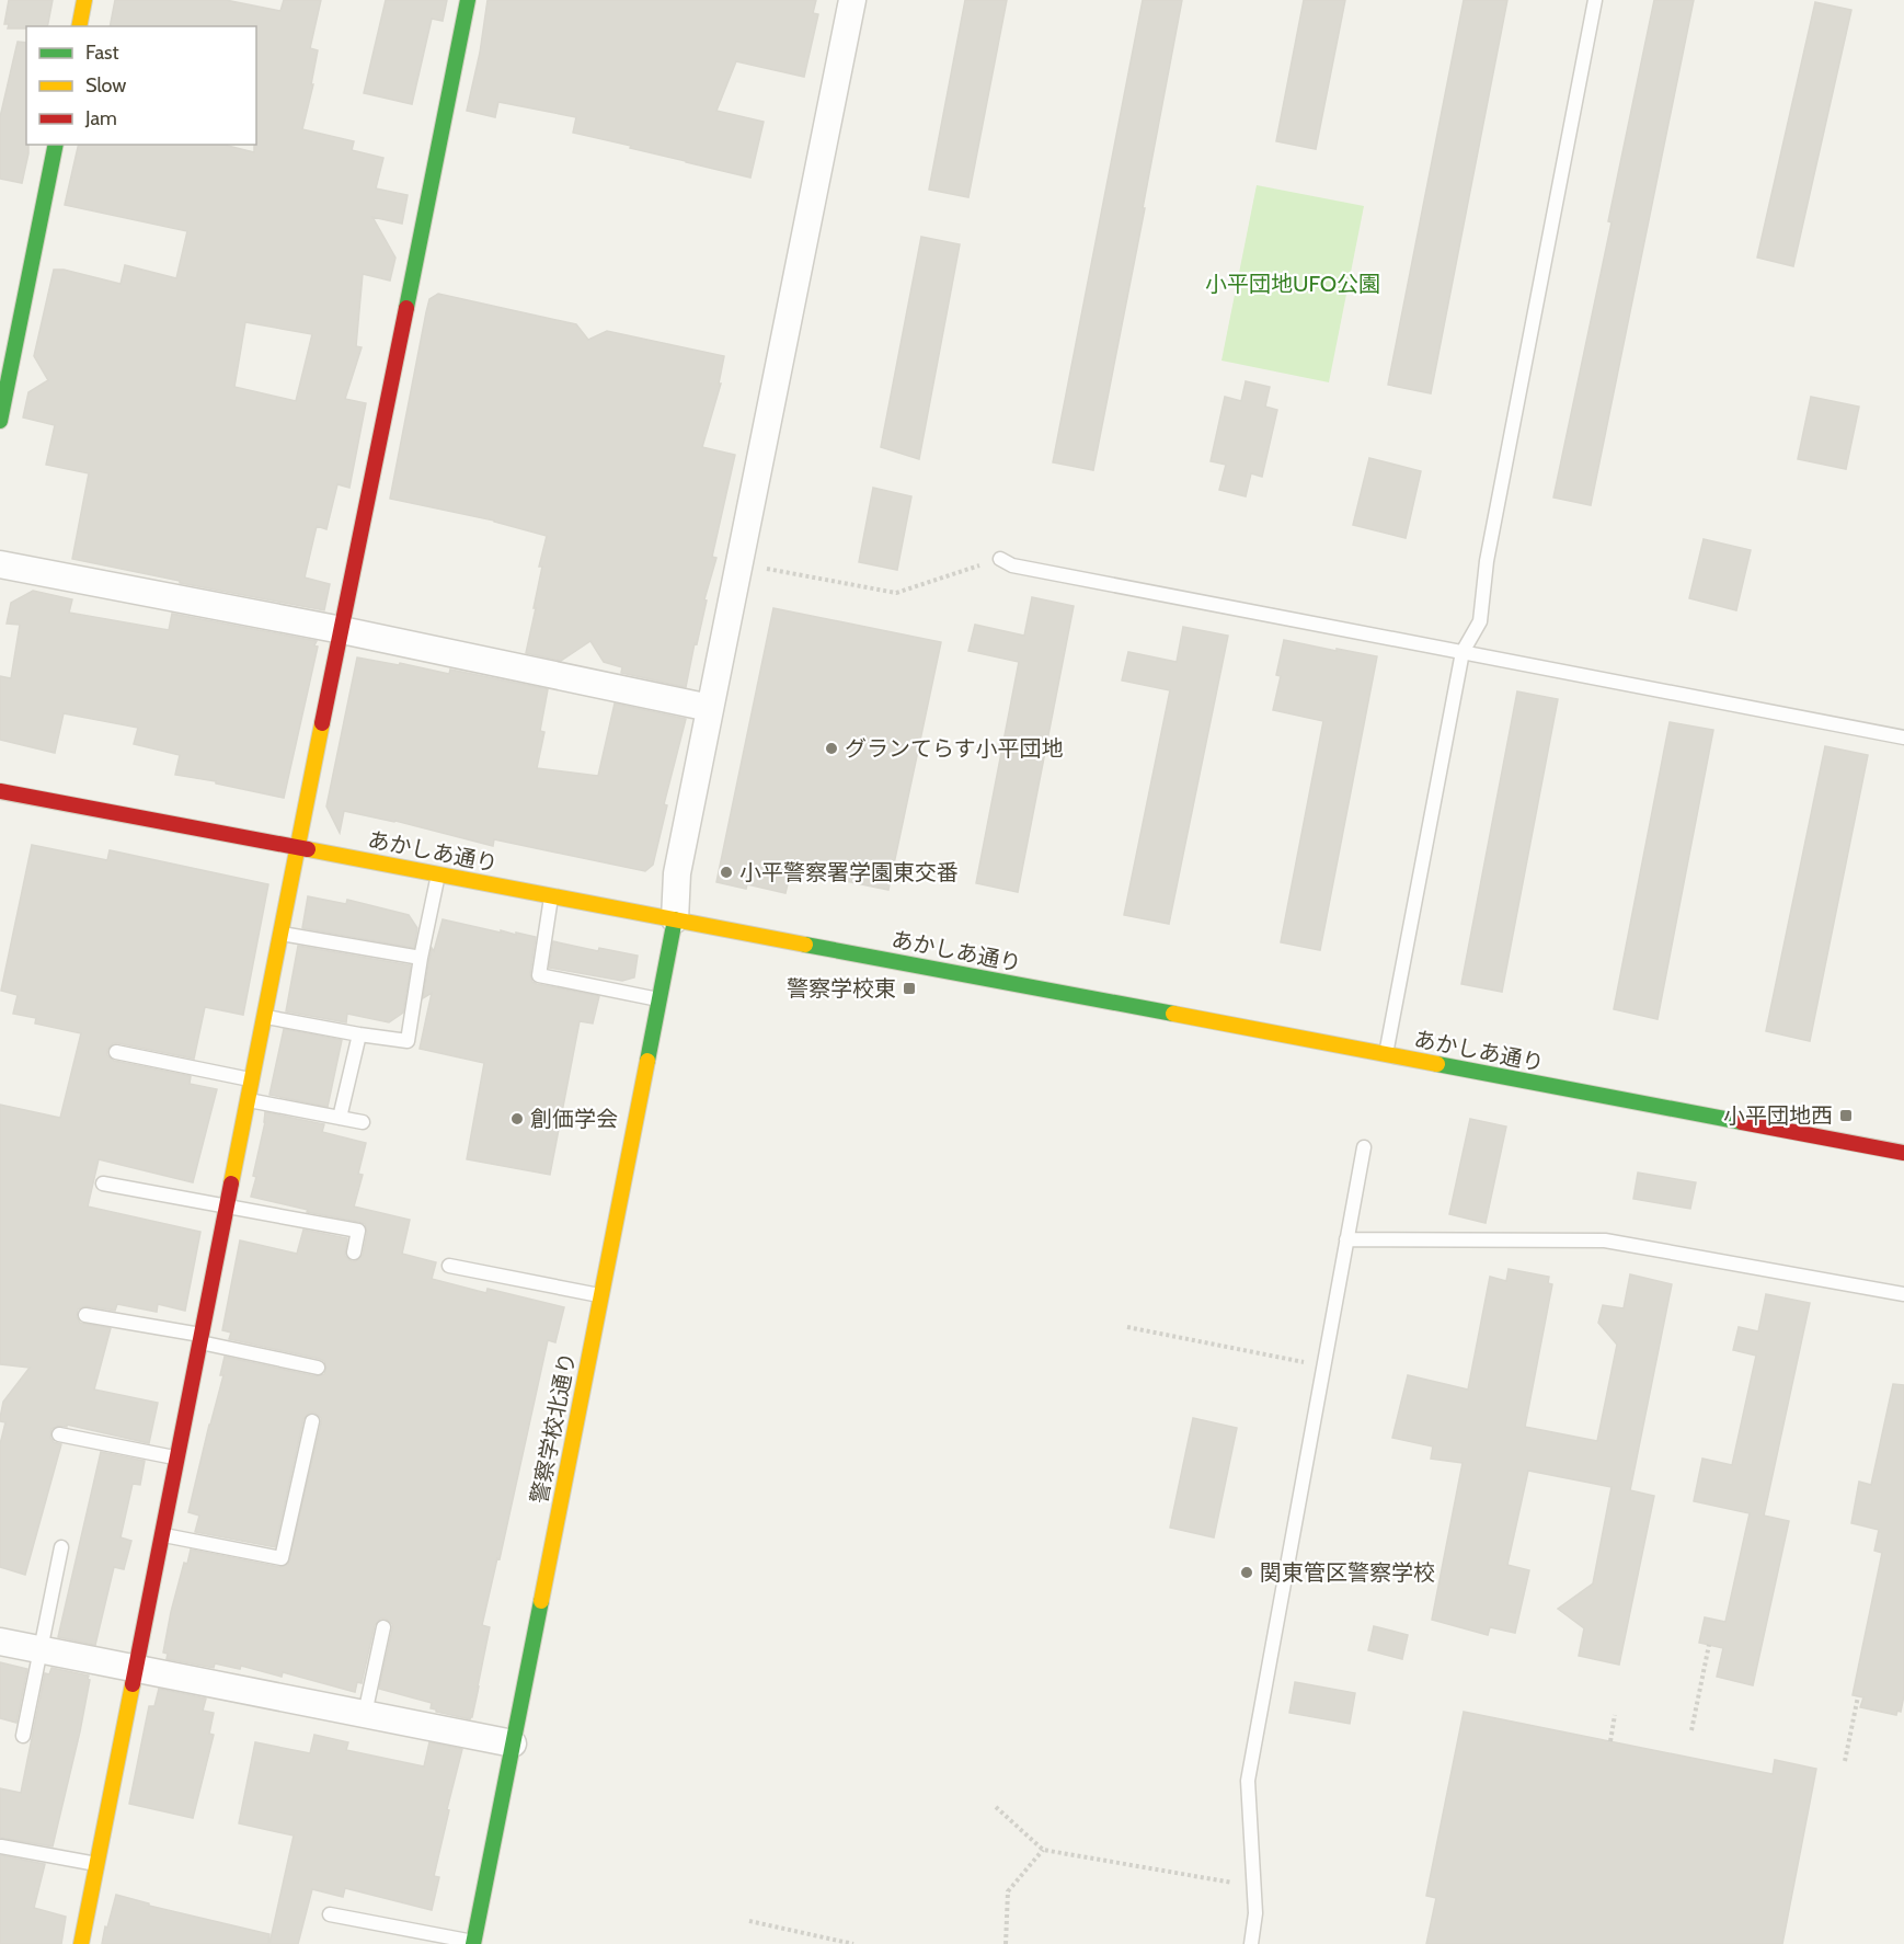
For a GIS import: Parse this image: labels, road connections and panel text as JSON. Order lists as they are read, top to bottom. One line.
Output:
{"streets":{"street":["あかしあ通り","警察学校北通り"]},"crossings":[["あかしあ通り","警察学校北通り"]],"parks":["小平団地UFO公園"],"places":{"other":["グランてらす小平団地","小平警察署学園東交番","創価学会","関東管区警察学校"],"transit":["警察学校東","小平団地西"]},"legend":["Fast","Slow","Jam"]}
